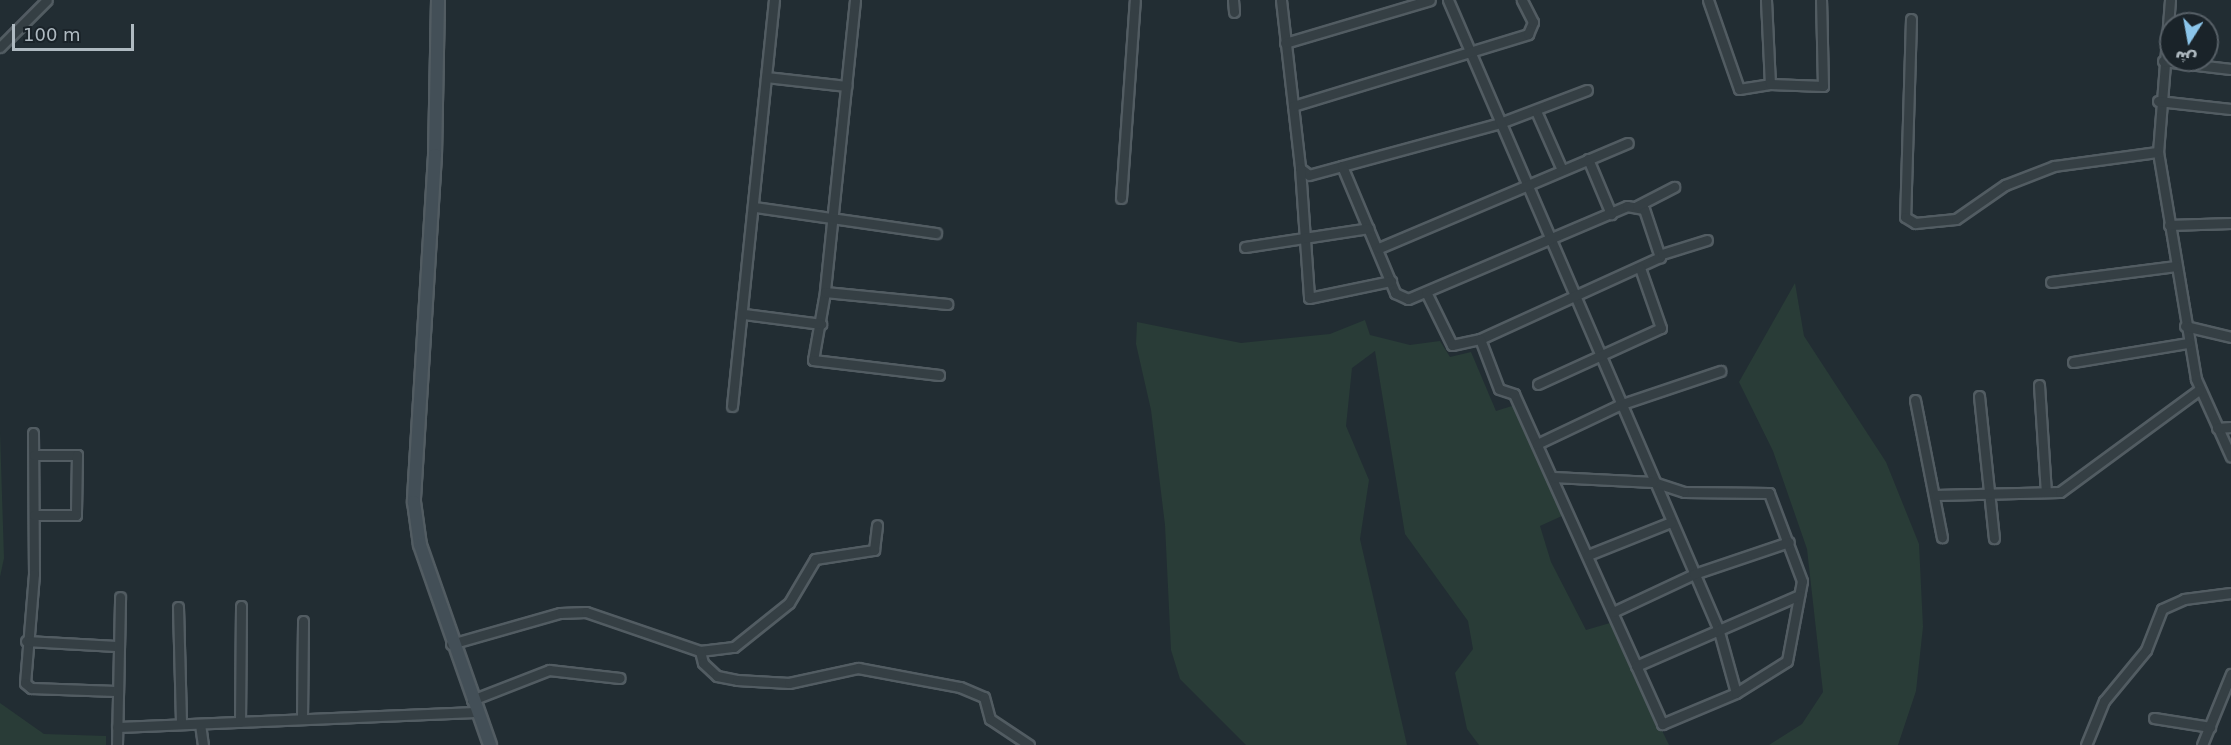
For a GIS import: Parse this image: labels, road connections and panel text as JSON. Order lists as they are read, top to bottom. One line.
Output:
{"scale_bar":"100 m","north":"bottom"}
